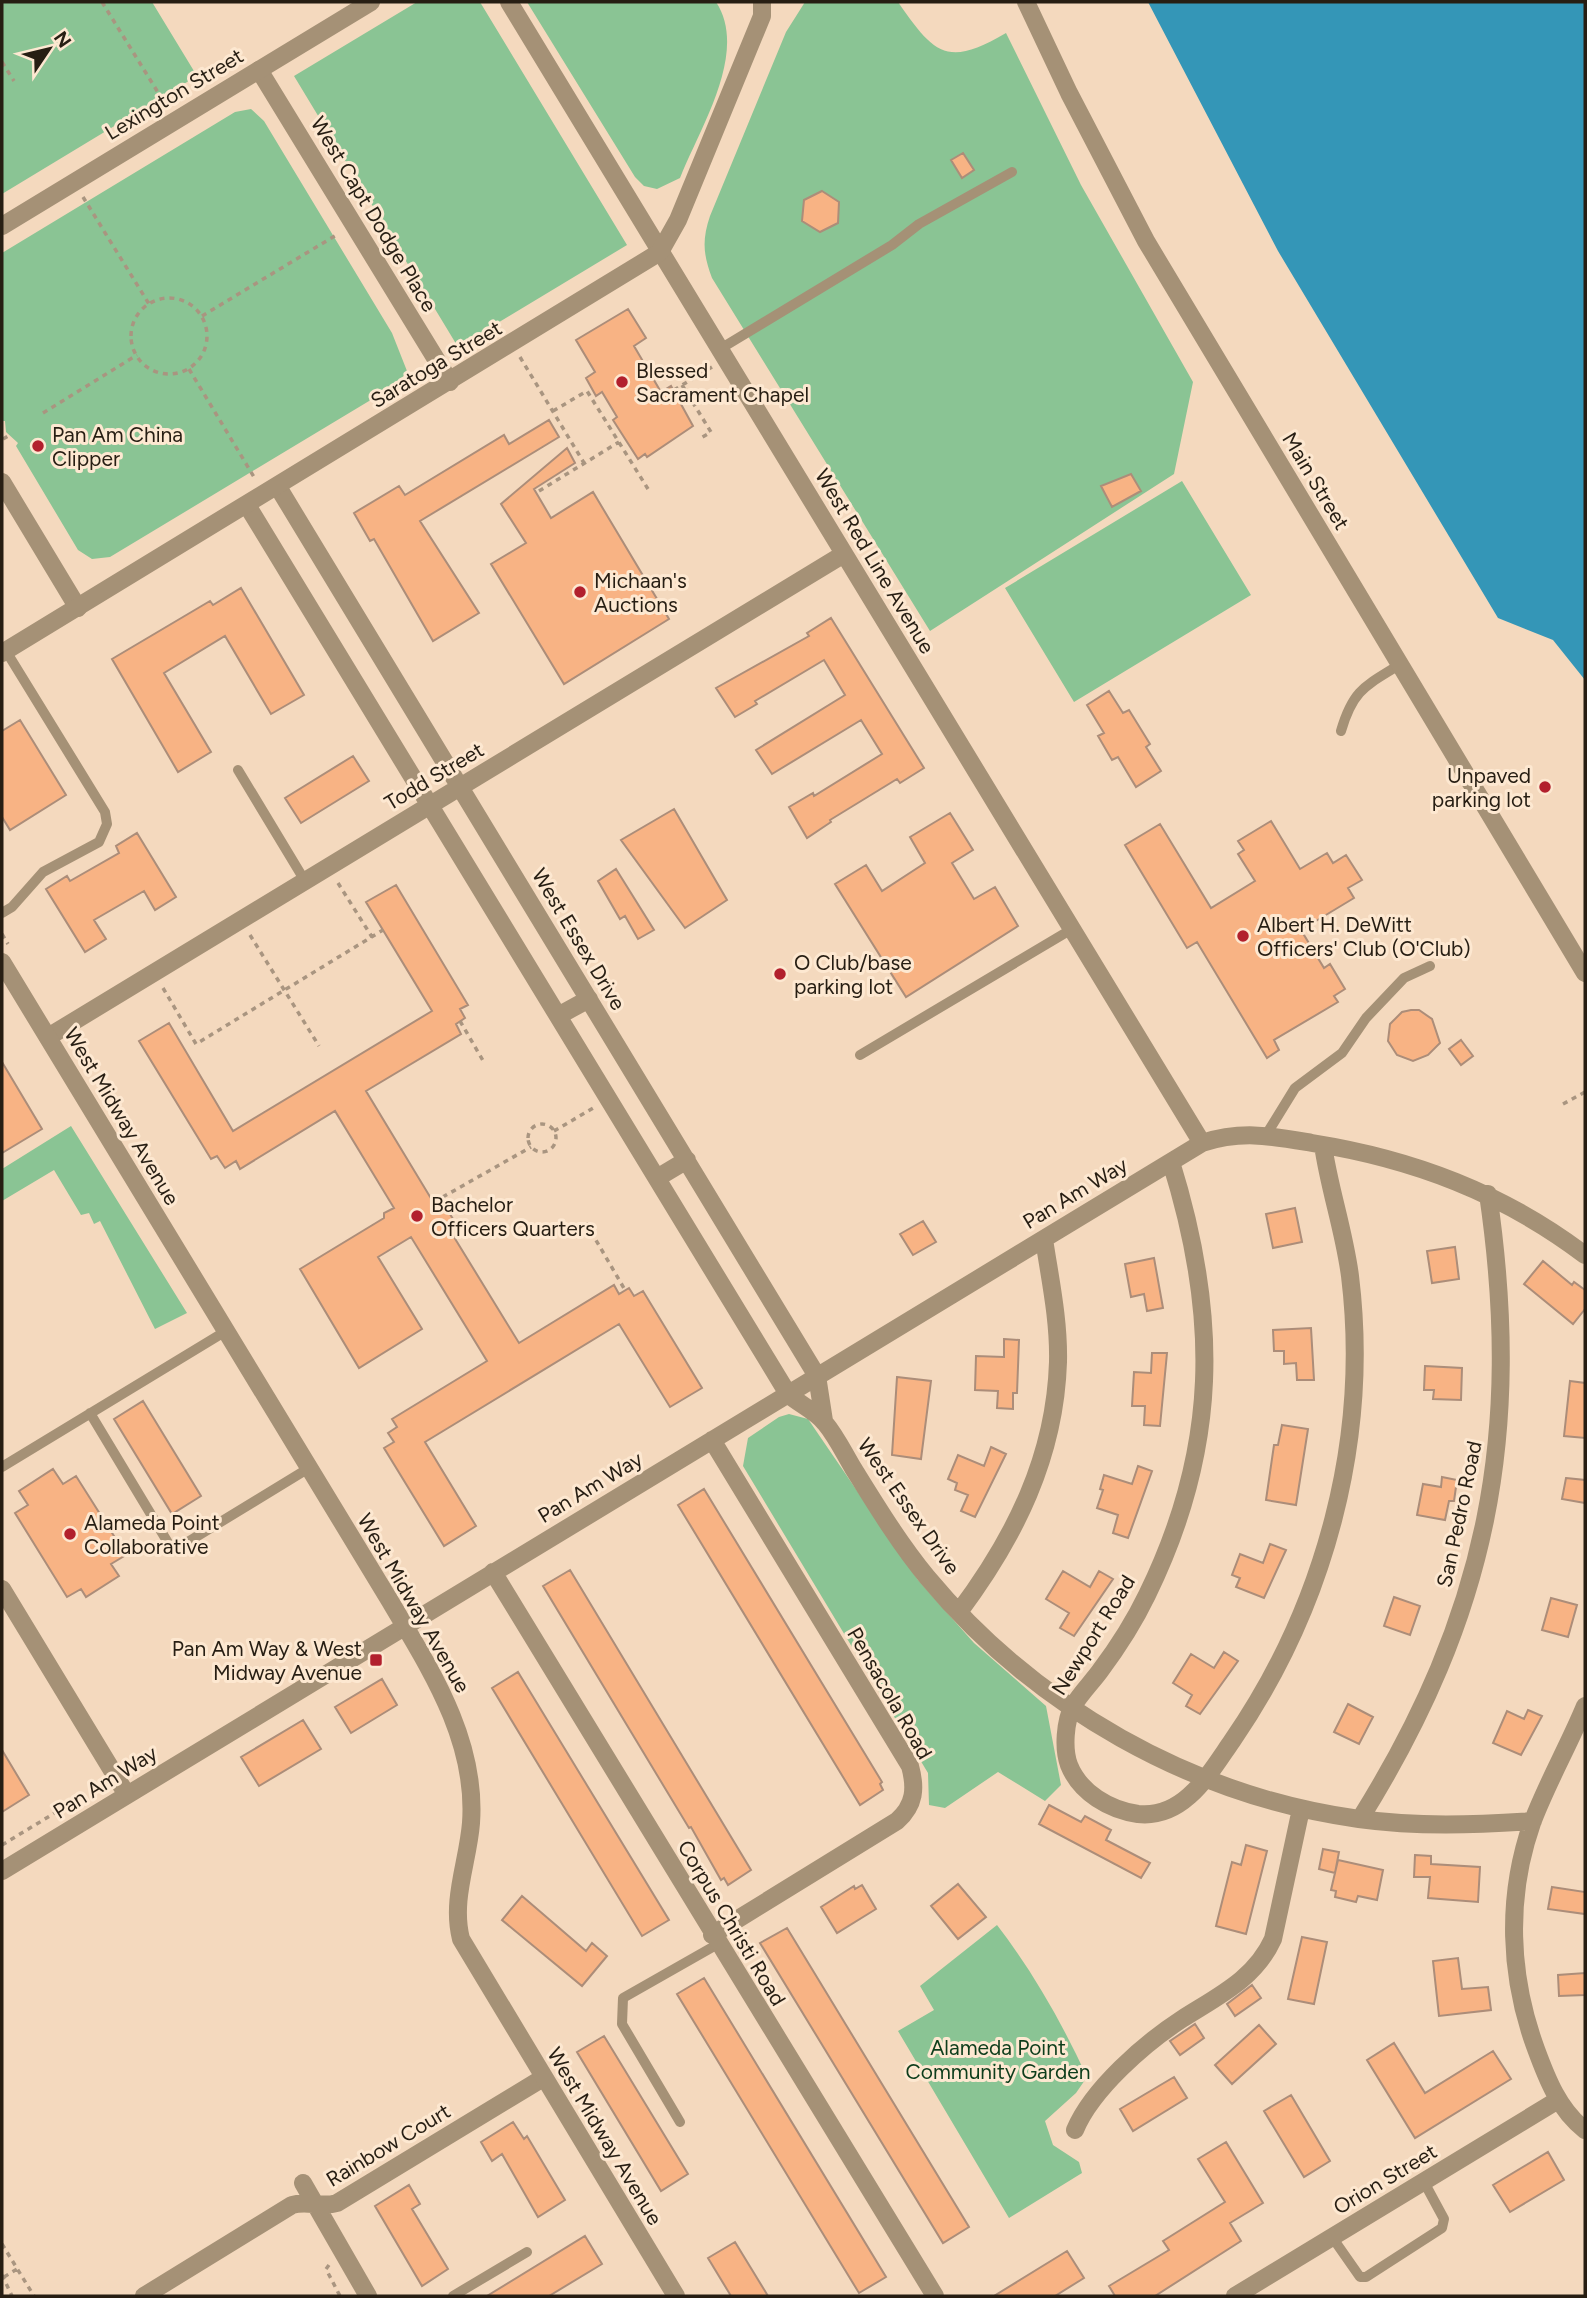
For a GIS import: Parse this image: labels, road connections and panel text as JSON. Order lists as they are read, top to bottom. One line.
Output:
{"streets":{"street":["Lexington Street","West Capt Dodge Place","Saratoga Street","Main Street","West Red Line Avenue","Todd Street","West Essex Drive","West Midway Avenue","Pan Am Way","San Pedro Road","Newport Road","Pensacola Road","Corpus Christi Road","Rainbow Court","Orion Street"]},"crossings":[["Lexington Street","West Capt Dodge Place"],["West Capt Dodge Place","Saratoga Street"],["Saratoga Street","West Red Line Avenue"],["Saratoga Street","West Essex Drive"],["West Red Line Avenue","Todd Street"],["West Red Line Avenue","Pan Am Way"],["Todd Street","West Essex Drive"],["Todd Street","West Midway Avenue"],["West Essex Drive","Pan Am Way"],["West Essex Drive","San Pedro Road"],["West Essex Drive","Newport Road"],["West Midway Avenue","Pan Am Way"],["West Midway Avenue","Rainbow Court"],["Pan Am Way","San Pedro Road"],["Pan Am Way","Newport Road"],["Pan Am Way","Pensacola Road"],["Pan Am Way","Corpus Christi Road"],["Pensacola Road","Corpus Christi Road"]],"parks":["Alameda Point Community Garden"],"places":{"other":["Blessed Sacrament Chapel","Pan Am China Clipper","Michaan's Auctions","Unpaved parking lot","Albert H. DeWitt Officers' Club (O'Club)","O Club/base parking lot","Bachelor Officers Quarters","Alameda Point Collaborative"],"transit":["Pan Am Way & West Midway Avenue"]},"north":"top right"}
